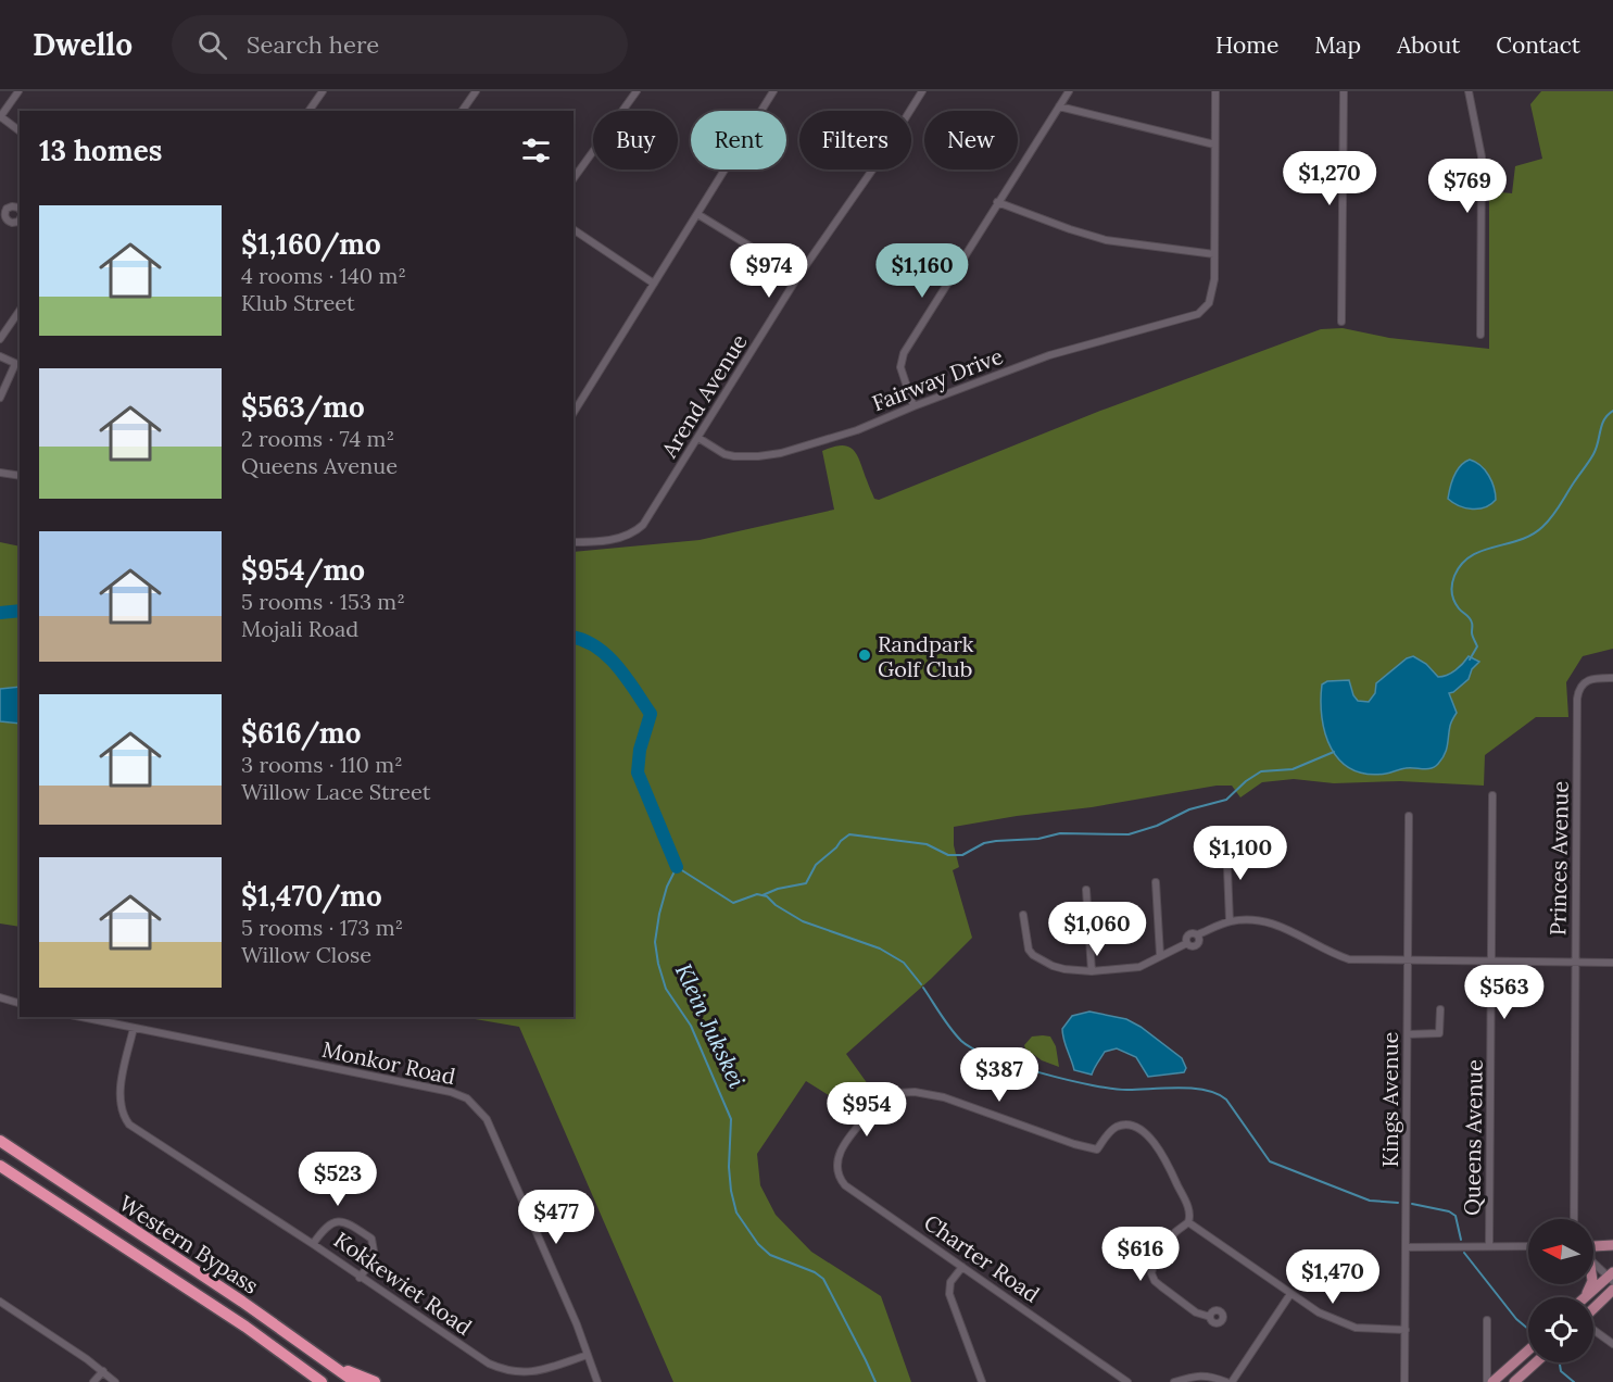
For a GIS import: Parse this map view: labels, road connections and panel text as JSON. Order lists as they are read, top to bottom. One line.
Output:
{"streets":{"highway":["Western Bypass"],"street":["Fairway Drive","Arend Avenue","Princes Avenue","Monkor Road","Kings Avenue","Queens Avenue","Charter Road","Kokkewiet Road"]},"crossings":[["Fairway Drive","Arend Avenue"],["Monkor Road","Kokkewiet Road"]],"water":["Klein Jukskei"],"places":["Randpark Golf Club"],"north":"left","page":{"header":"Dwello","search":"Search here","nav":["Home","Map","About","Contact"],"chip":["Buy","Rent","Filters","New"],"heading":"13 homes","price":["$1,270","$769","$974","$1,160","$1,100","$1,060","$563","$387","$954","$523","$477","$616","$1,470"],"list":[{"name":"$1,160/mo","note":"4 rooms · 140 m² · Klub Street"},{"name":"$563/mo","note":"2 rooms · 74 m² · Queens Avenue"},{"name":"$954/mo","note":"5 rooms · 153 m² · Mojali Road"},{"name":"$616/mo","note":"3 rooms · 110 m² · Willow Lace Street"},{"name":"$1,470/mo","note":"5 rooms · 173 m² · Willow Close"}]}}
